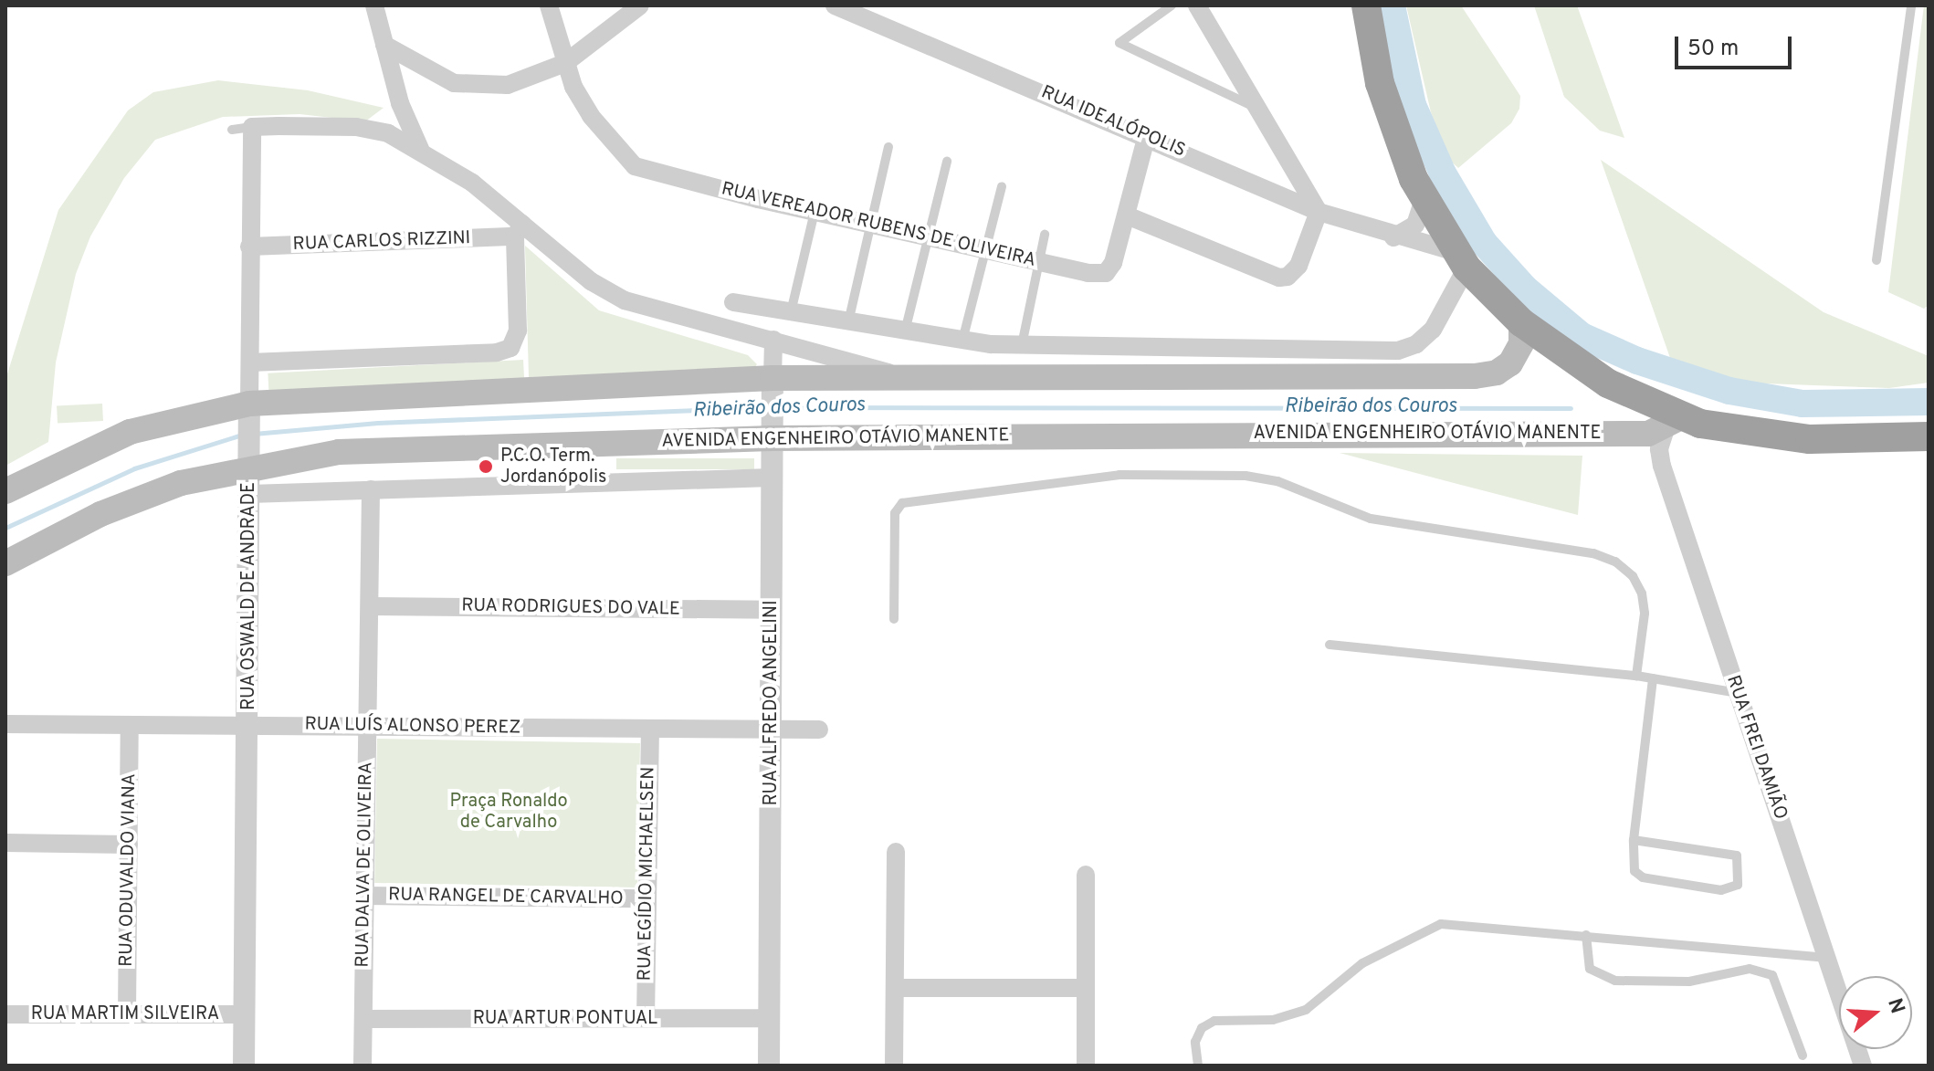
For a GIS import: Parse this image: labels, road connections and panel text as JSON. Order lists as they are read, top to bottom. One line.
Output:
{"streets":{"main road":["AVENIDA ENGENHEIRO OTÁVIO MANENTE"],"street":["RUA IDEALÓPOLIS","RUA VEREADOR RUBENS DE OLIVEIRA","RUA CARLOS RIZZINI","RUA OSWALD DE ANDRADE","RUA RODRIGUES DO VALE","RUA ALFREDO ANGELINI","RUA LUÍS ALONSO PEREZ","RUA FREI DAMIÃO","RUA DALVA DE OLIVEIRA","RUA ODUVALDO VIANA","RUA EGÍDIO MICHAELSEN","RUA RANGEL DE CARVALHO","RUA MARTIM SILVEIRA","RUA ARTUR PONTUAL"]},"crossings":[["RUA IDEALÓPOLIS","RUA VEREADOR RUBENS DE OLIVEIRA"],["RUA CARLOS RIZZINI","RUA OSWALD DE ANDRADE"],["AVENIDA ENGENHEIRO OTÁVIO MANENTE","RUA OSWALD DE ANDRADE"],["AVENIDA ENGENHEIRO OTÁVIO MANENTE","RUA ALFREDO ANGELINI"],["AVENIDA ENGENHEIRO OTÁVIO MANENTE","RUA FREI DAMIÃO"],["RUA OSWALD DE ANDRADE","RUA LUÍS ALONSO PEREZ"],["RUA OSWALD DE ANDRADE","RUA MARTIM SILVEIRA"],["RUA RODRIGUES DO VALE","RUA ALFREDO ANGELINI"],["RUA RODRIGUES DO VALE","RUA DALVA DE OLIVEIRA"],["RUA ALFREDO ANGELINI","RUA LUÍS ALONSO PEREZ"],["RUA ALFREDO ANGELINI","RUA ARTUR PONTUAL"],["RUA LUÍS ALONSO PEREZ","RUA DALVA DE OLIVEIRA"],["RUA LUÍS ALONSO PEREZ","RUA ODUVALDO VIANA"],["RUA LUÍS ALONSO PEREZ","RUA EGÍDIO MICHAELSEN"],["RUA DALVA DE OLIVEIRA","RUA RANGEL DE CARVALHO"],["RUA DALVA DE OLIVEIRA","RUA ARTUR PONTUAL"],["RUA ODUVALDO VIANA","RUA MARTIM SILVEIRA"],["RUA EGÍDIO MICHAELSEN","RUA RANGEL DE CARVALHO"],["RUA EGÍDIO MICHAELSEN","RUA ARTUR PONTUAL"]],"water":["Ribeirão dos Couros"],"parks":["Praça Ronaldo de Carvalho"],"places":["P.C.O. Term. Jordanópolis"],"scale_bar":"50 m","north":"right"}
